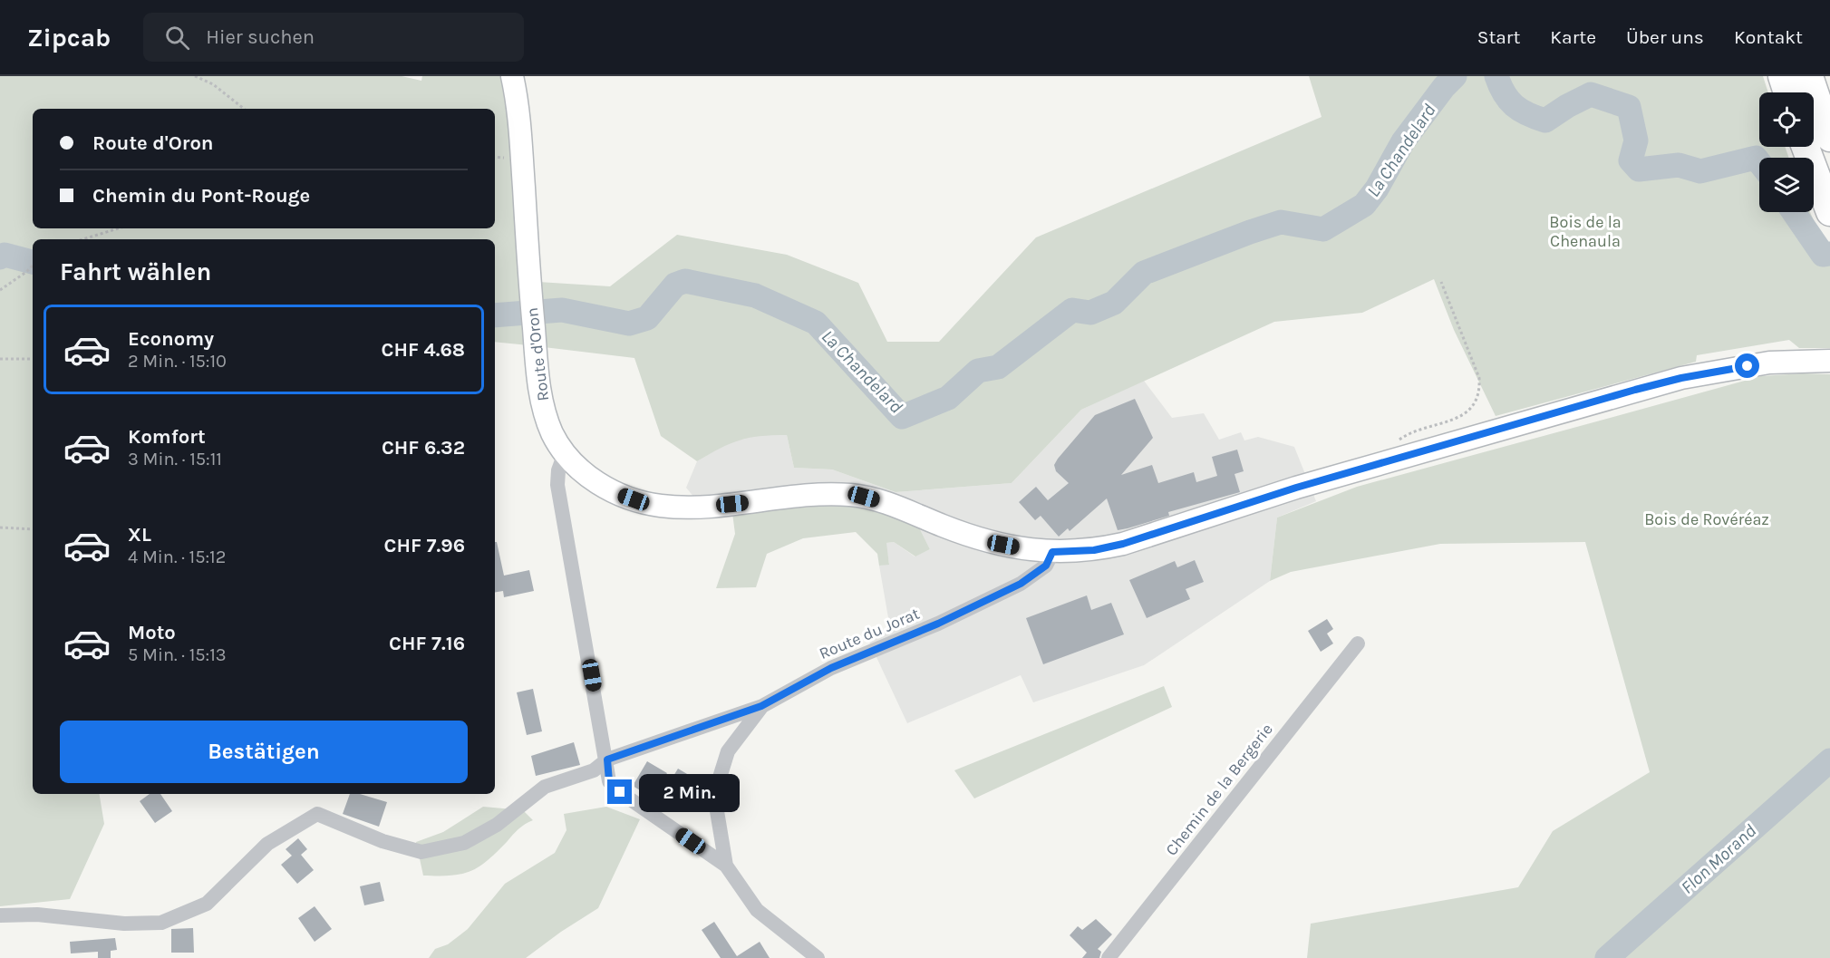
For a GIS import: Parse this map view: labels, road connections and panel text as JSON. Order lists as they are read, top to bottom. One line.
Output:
{"streets":{"main road":["Route d'Oron"],"street":["Route du Jorat","Chemin de la Bergerie"]},"crossings":[["Route d'Oron","Route du Jorat"]],"water":["La Chandelard","Flon Morand"],"parks":["Bois de la Chenaula","Bois de Rovéréaz"],"page":{"header":"Zipcab","search":"Hier suchen","nav":["Start","Karte","Über uns","Kontakt"],"banner":["Route d'Oron","Chemin du Pont-Rouge"],"heading":"Fahrt wählen","list":[{"name":"Economy","note":"2 Min. · 15:10","value":"CHF 4.68"},{"name":"Komfort","note":"3 Min. · 15:11","value":"CHF 6.32"},{"name":"XL","note":"4 Min. · 15:12","value":"CHF 7.96"},{"name":"Moto","note":"5 Min. · 15:13","value":"CHF 7.16"}],"buttons":"Bestätigen","bubble":"2 Min."}}
